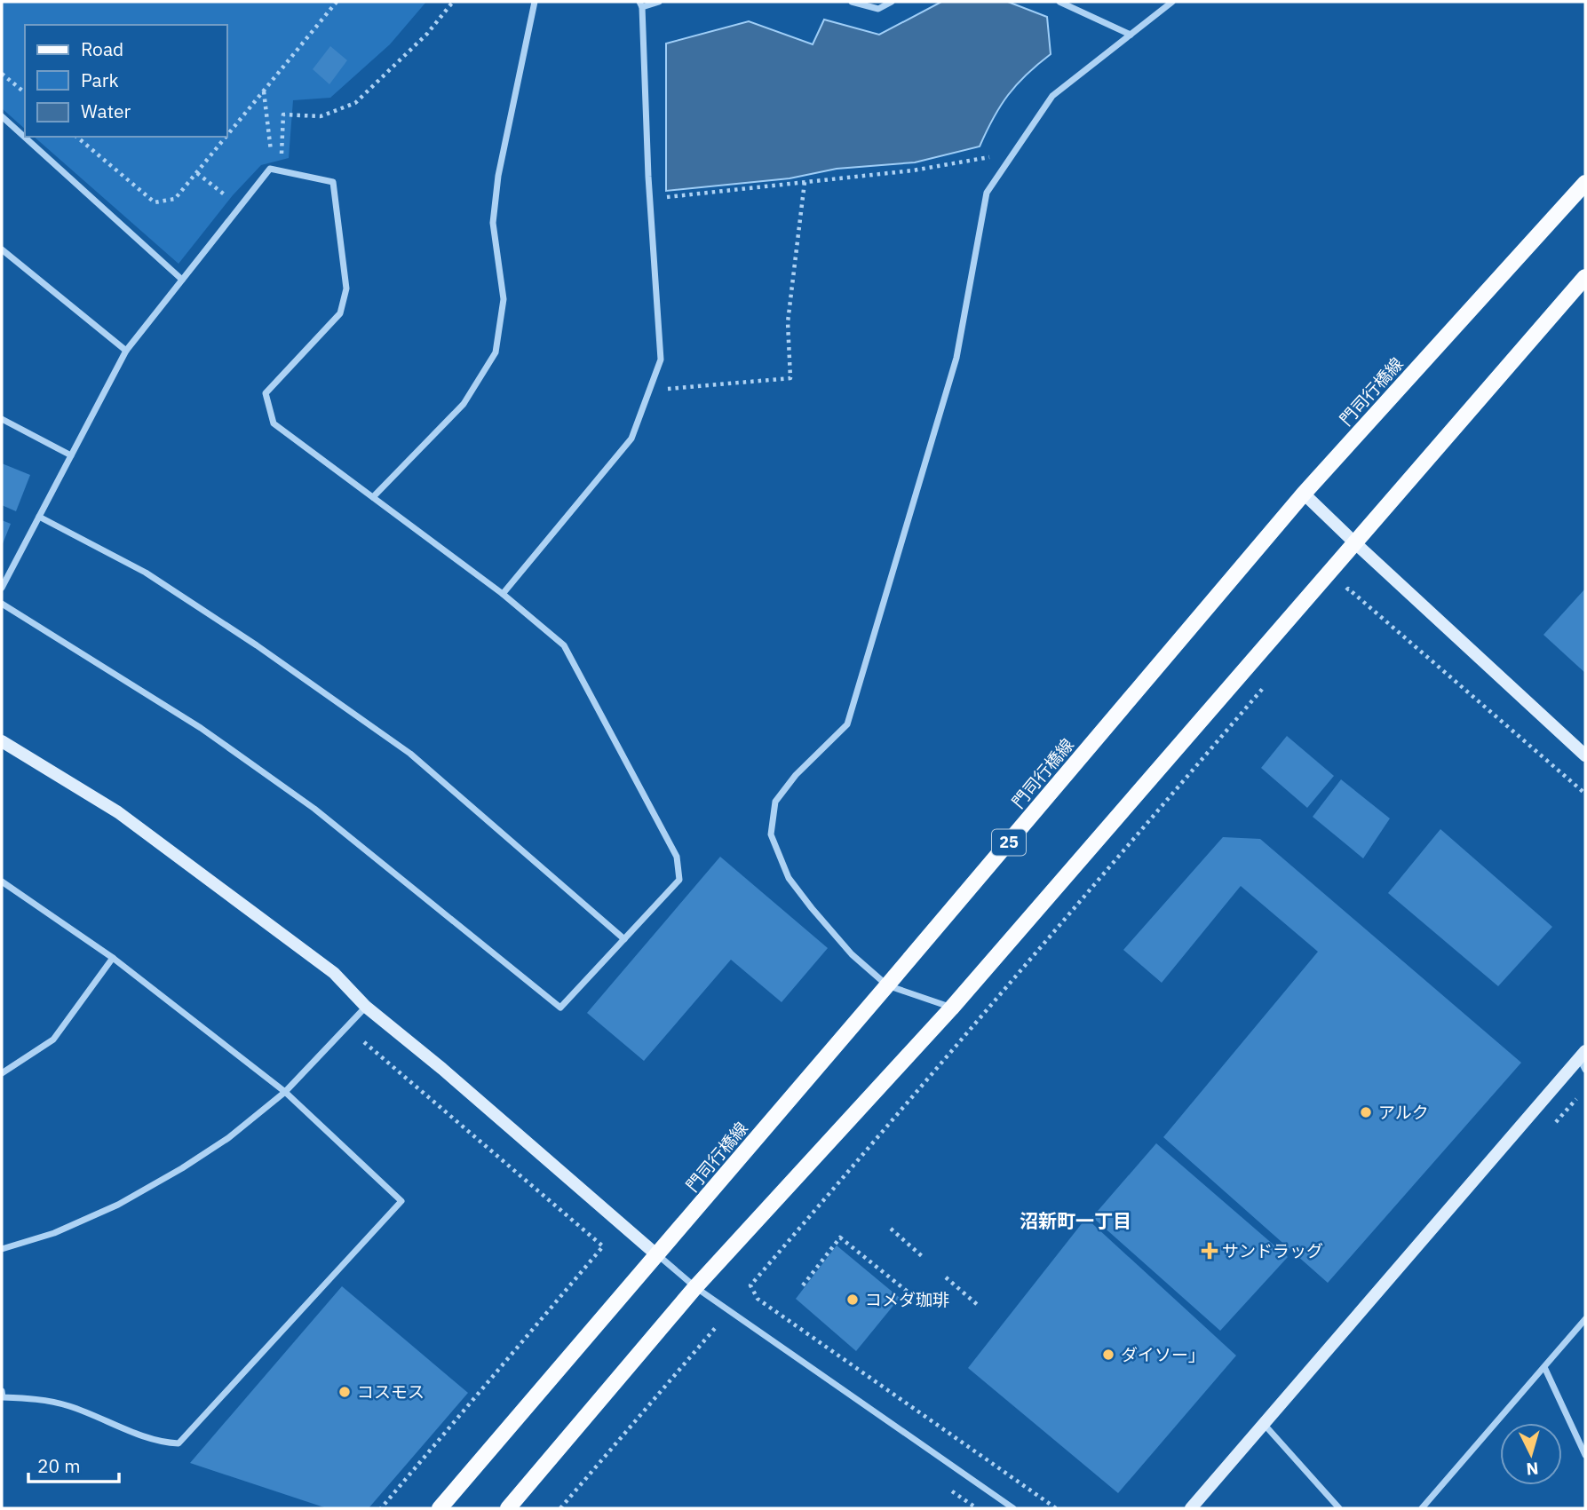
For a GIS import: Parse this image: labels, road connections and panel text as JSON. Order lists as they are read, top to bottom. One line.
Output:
{"streets":{"main road":["門司行橋線","25"]},"districts":["沼新町一丁目"],"places":{"other":["アルク","コメダ珈琲","ダイソー」","コスモス"],"health":["サンドラッグ"]},"legend":["Road","Park","Water"],"scale_bar":"20 m","north":"bottom"}
